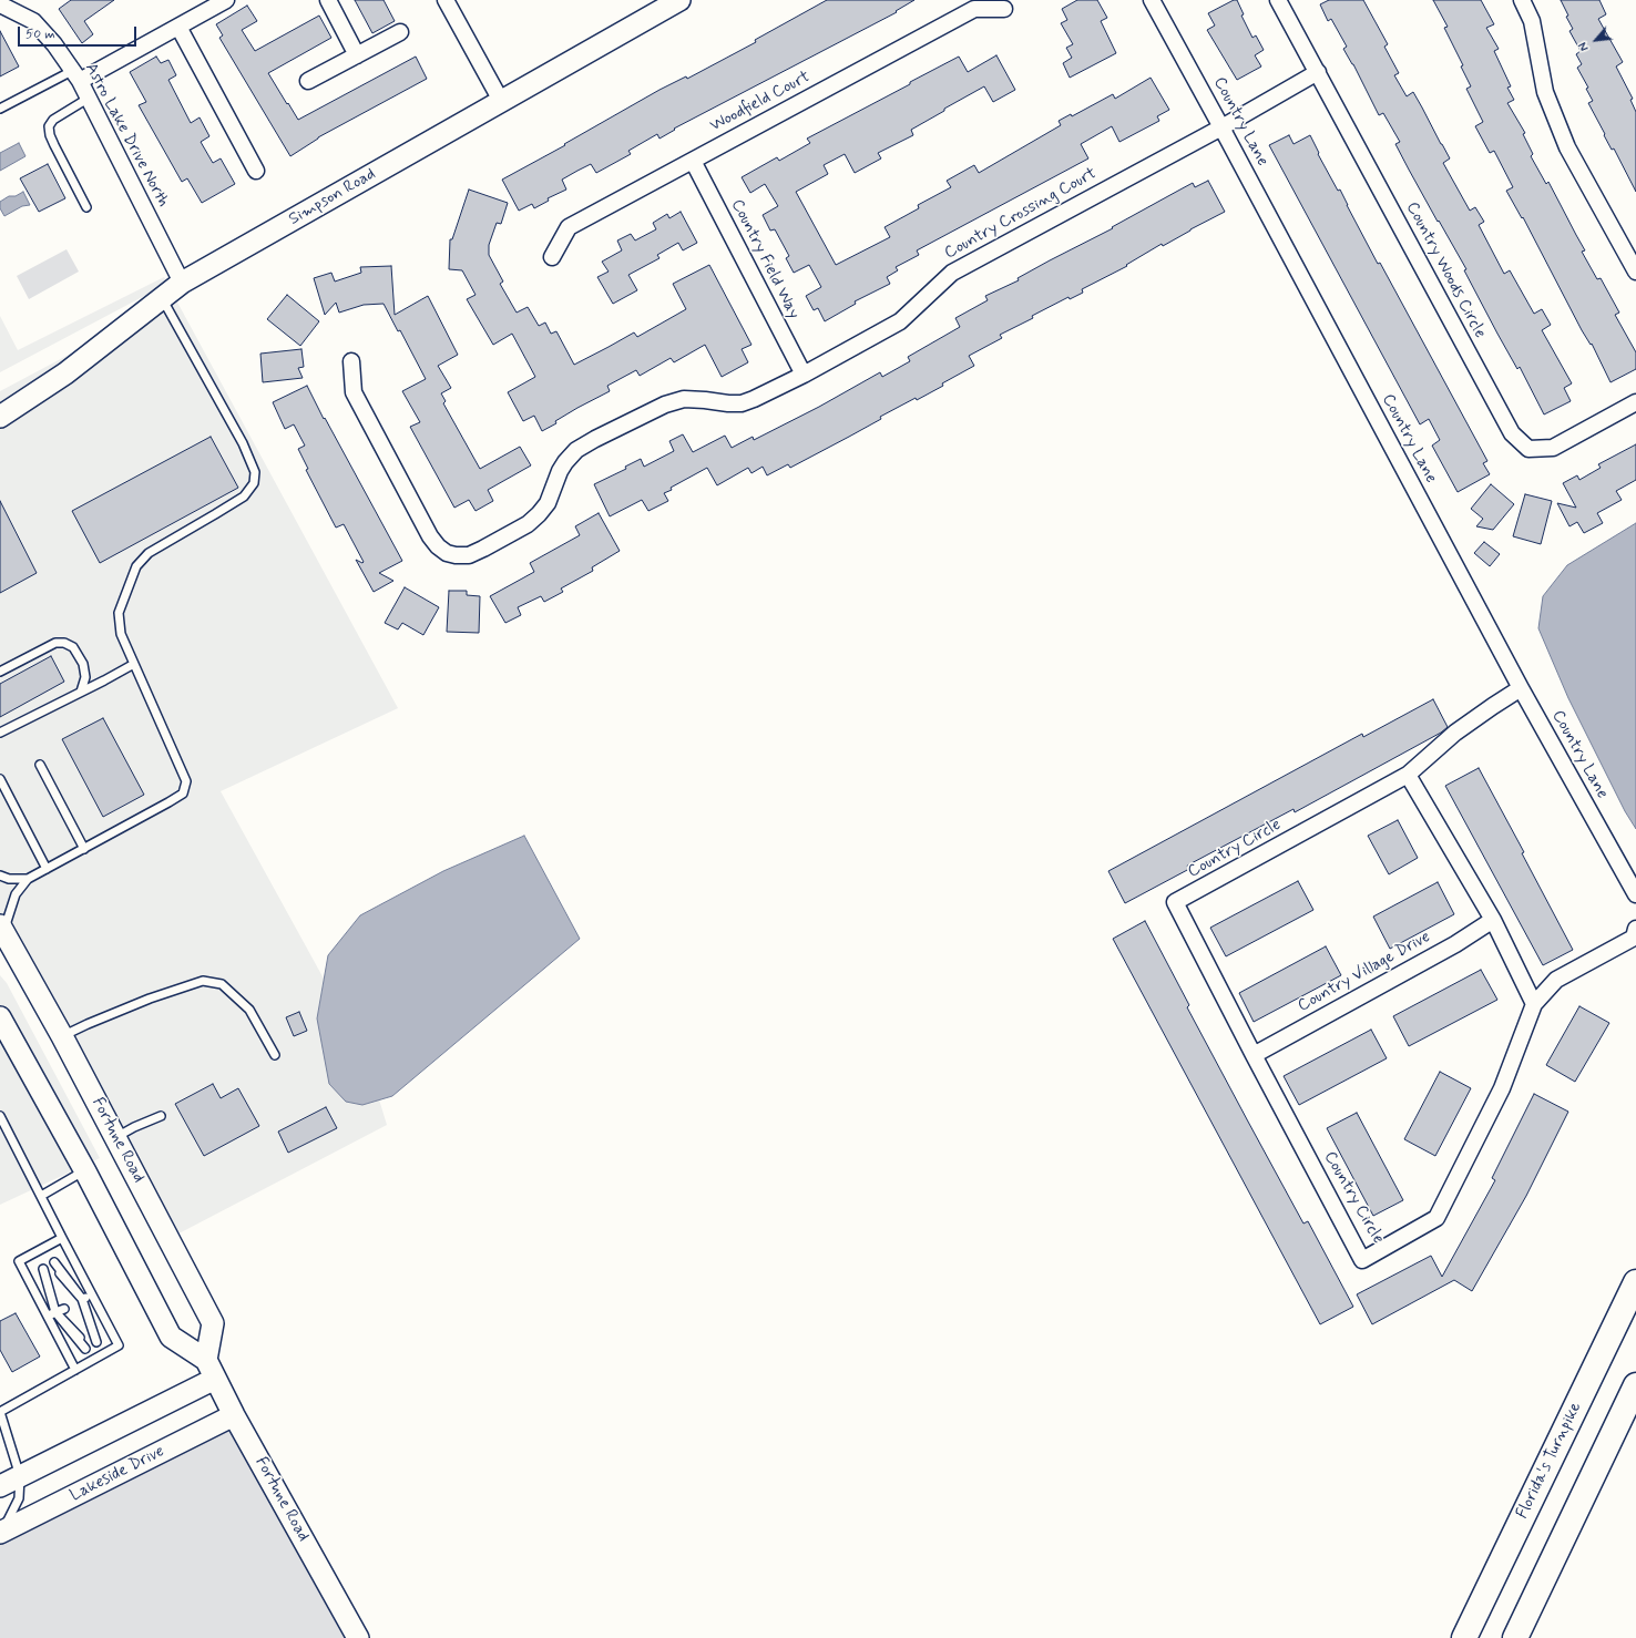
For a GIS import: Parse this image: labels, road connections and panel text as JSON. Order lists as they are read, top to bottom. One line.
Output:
{"streets":{"highway":["Florida's Turnpike"],"main road":["Simpson Road","Fortune Road","Lakeside Drive"],"street":["Woodfield Court","Country Lane","Astro Lake Drive North","Country Crossing Court","Country Field Way","Country Woods Circle","Country Circle","Country Village Drive"]},"crossings":[["Woodfield Court","Country Field Way"],["Country Lane","Country Crossing Court"],["Country Lane","Country Circle"],["Astro Lake Drive North","Simpson Road"],["Country Crossing Court","Country Field Way"],["Country Crossing Court","Country Woods Circle"],["Country Circle","Country Village Drive"],["Fortune Road","Lakeside Drive"]],"scale_bar":"50 m","north":"bottom left"}
